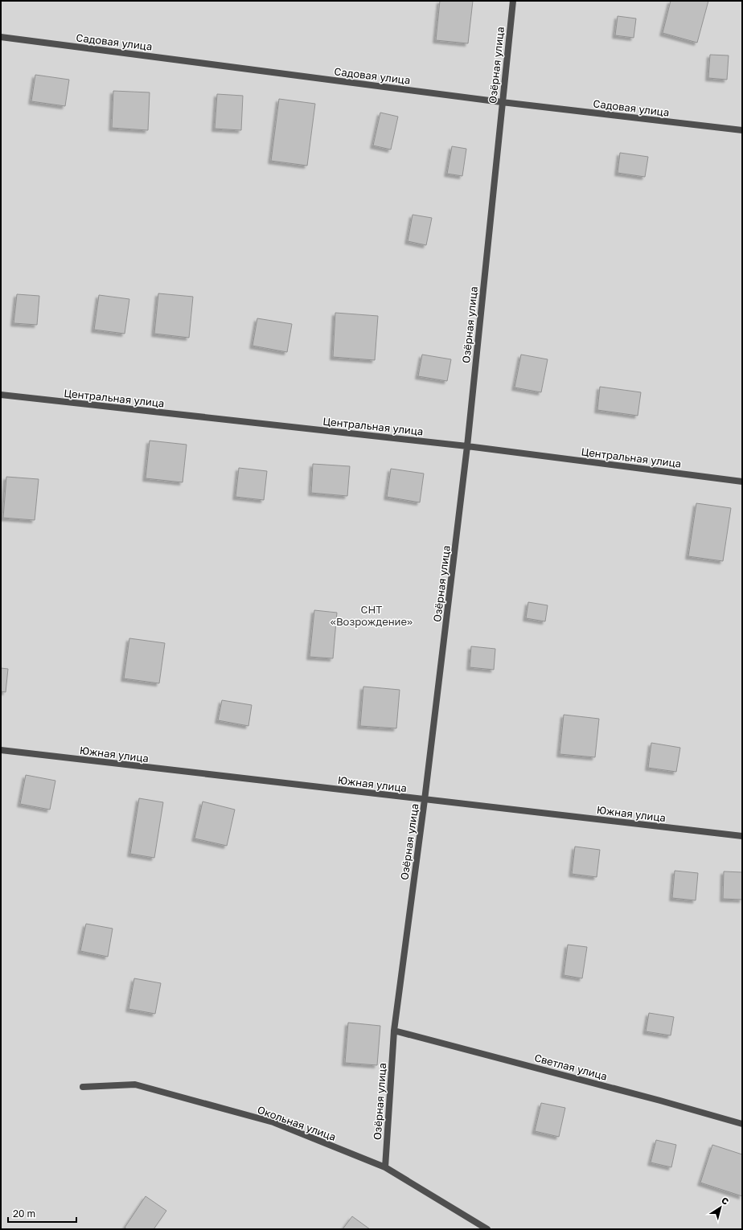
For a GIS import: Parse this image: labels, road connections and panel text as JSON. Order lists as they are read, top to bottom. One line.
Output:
{"streets":{"street":["Садовая улица","Озёрная улица","Центральная улица","Южная улица","Светлая улица","Окольная улица"]},"crossings":[["Садовая улица","Озёрная улица"],["Озёрная улица","Центральная улица"],["Озёрная улица","Южная улица"],["Озёрная улица","Светлая улица"],["Озёрная улица","Окольная улица"]],"parks":["СНТ «Возрождение»"],"scale_bar":"20 m","north":"top right"}
